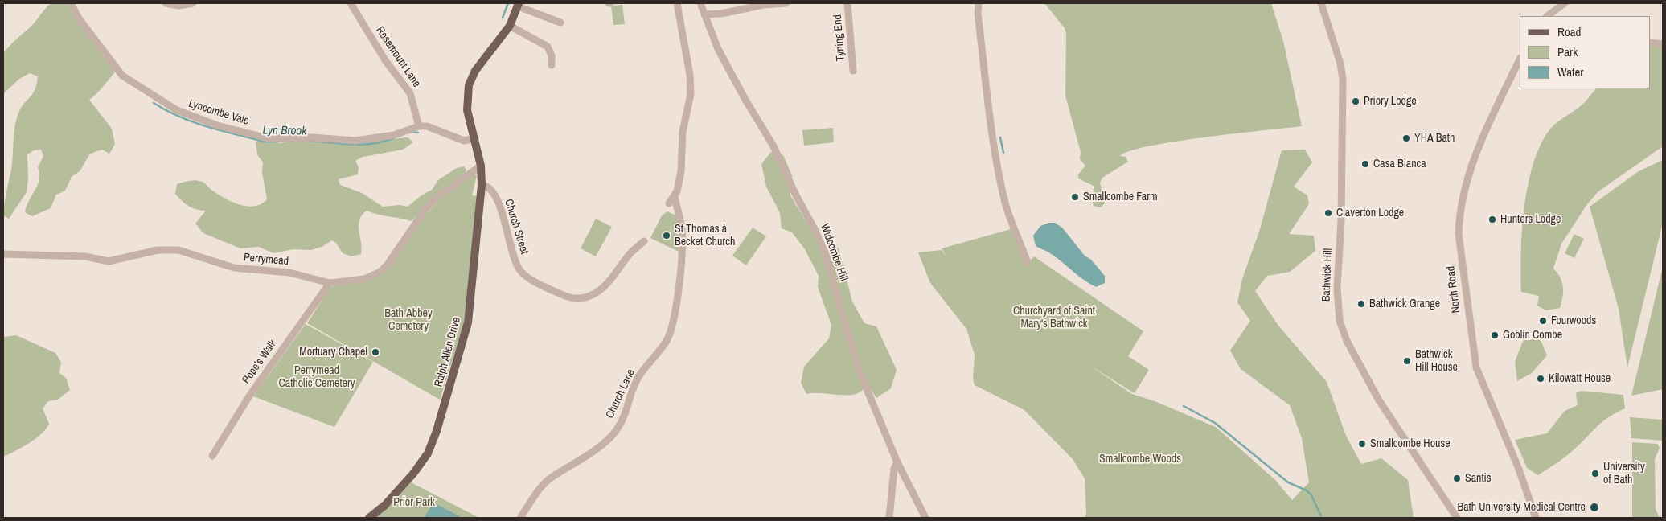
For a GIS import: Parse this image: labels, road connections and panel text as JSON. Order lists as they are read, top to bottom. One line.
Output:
{"streets":{"main road":["Ralph Allen Drive"],"street":["Tyning End","Rosemount Lane","Lyncombe Vale","Church Street","Widcombe Hill","Perrymead","Bathwick Hill","North Road","Pope's Walk","Church Lane"]},"crossings":[["Rosemount Lane","Lyncombe Vale"],["Church Street","Ralph Allen Drive"],["Perrymead","Ralph Allen Drive"],["Perrymead","Pope's Walk"]],"water":["Lyn Brook"],"parks":["Churchyard of Saint Mary's Bathwick","Bath Abbey Cemetery","Perrymead Catholic Cemetery","Smallcombe Woods","Prior Park"],"places":["Priory Lodge","YHA Bath","Casa Bianca","Smallcombe Farm","Claverton Lodge","Hunters Lodge","St Thomas à Becket Church","Bathwick Grange","Fourwoods","Goblin Combe","Mortuary Chapel","Bathwick Hill House","Kilowatt House","Smallcombe House","University of Bath","Santis","Bath University Medical Centre"],"legend":["Road","Park","Water"]}
